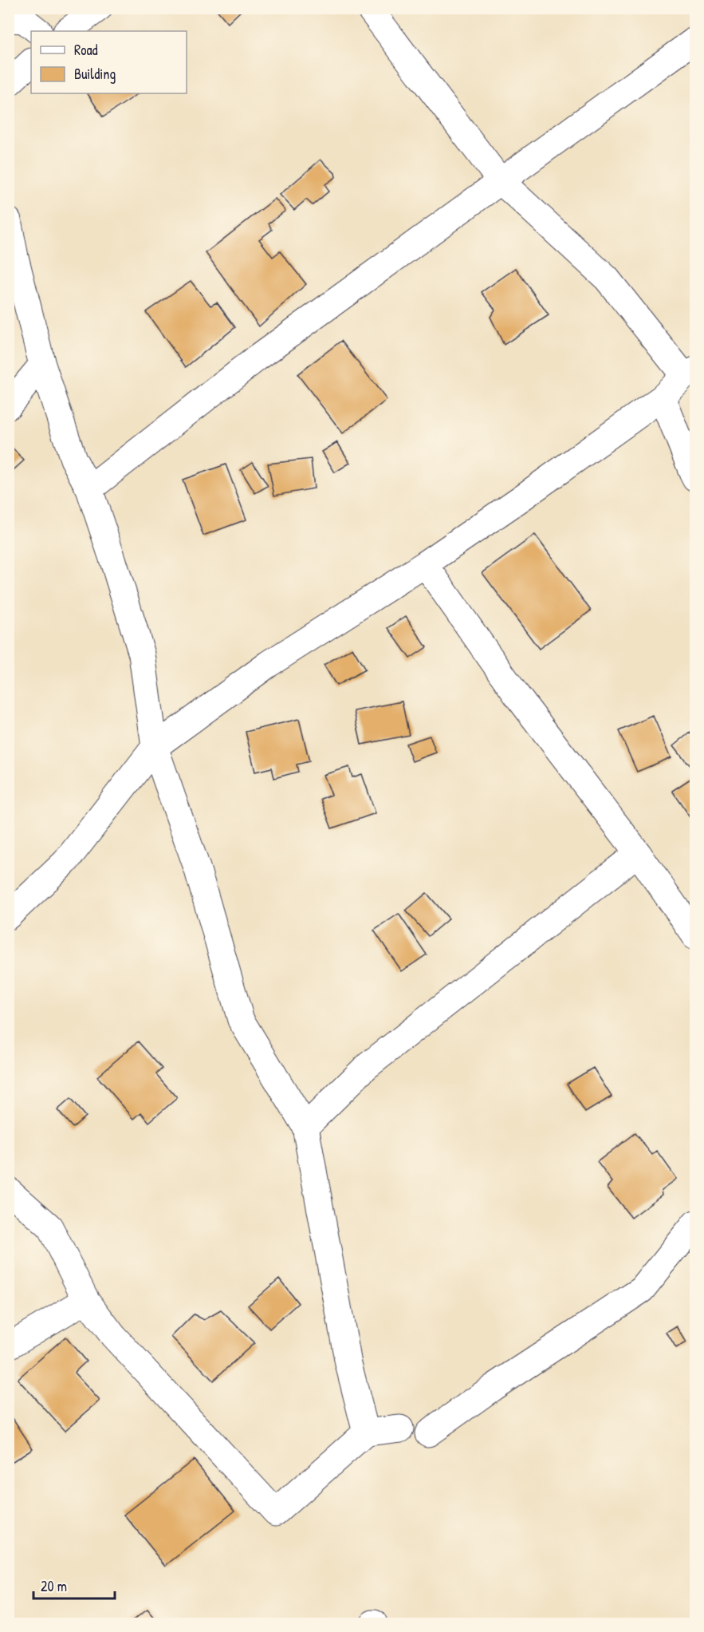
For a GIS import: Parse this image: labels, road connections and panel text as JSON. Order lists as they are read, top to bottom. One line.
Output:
{"legend":["Road","Building"],"scale_bar":"20 m"}
